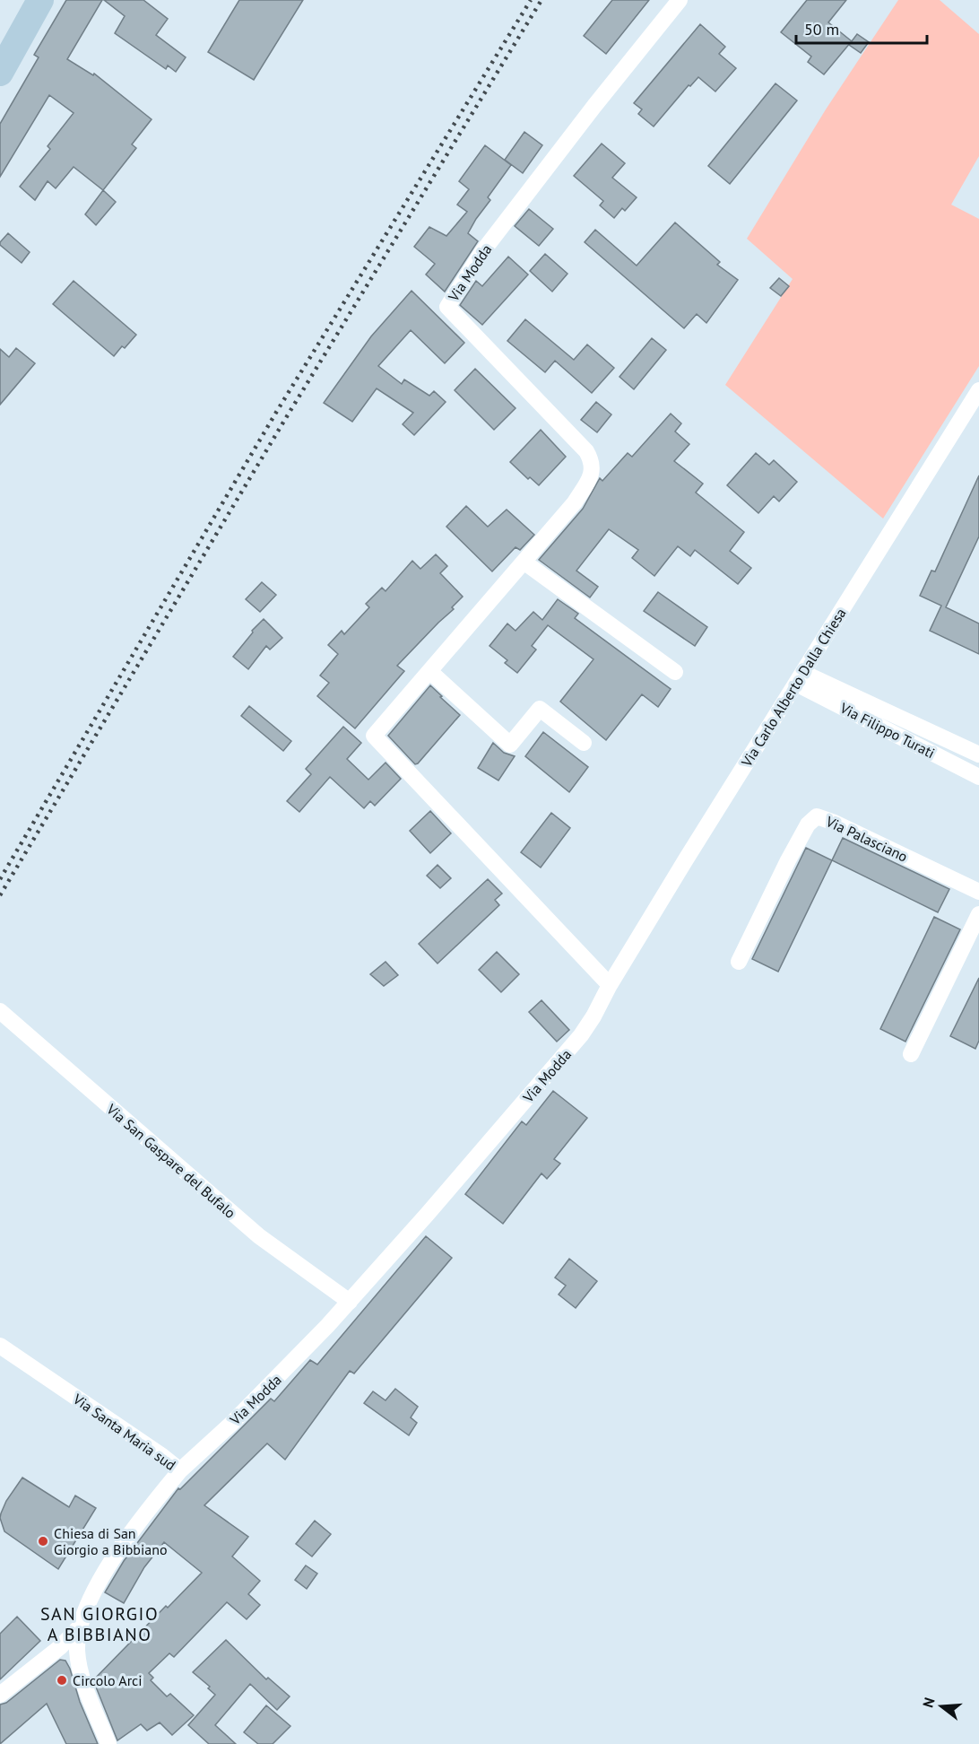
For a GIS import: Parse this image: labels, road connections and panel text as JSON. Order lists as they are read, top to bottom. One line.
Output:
{"streets":{"street":["Via Modda","Via Carlo Alberto Dalla Chiesa","Via Filippo Turati","Via Palasciano","Via San Gaspare del Bufalo","Via Santa Maria sud"]},"crossings":[["Via Modda","Via Carlo Alberto Dalla Chiesa"],["Via Modda","Via San Gaspare del Bufalo"],["Via Modda","Via Santa Maria sud"],["Via Carlo Alberto Dalla Chiesa","Via Filippo Turati"]],"districts":["SAN GIORGIO A BIBBIANO"],"places":["Chiesa di San Giorgio a Bibbiano","Circolo Arci"],"scale_bar":"50 m","north":"left"}
